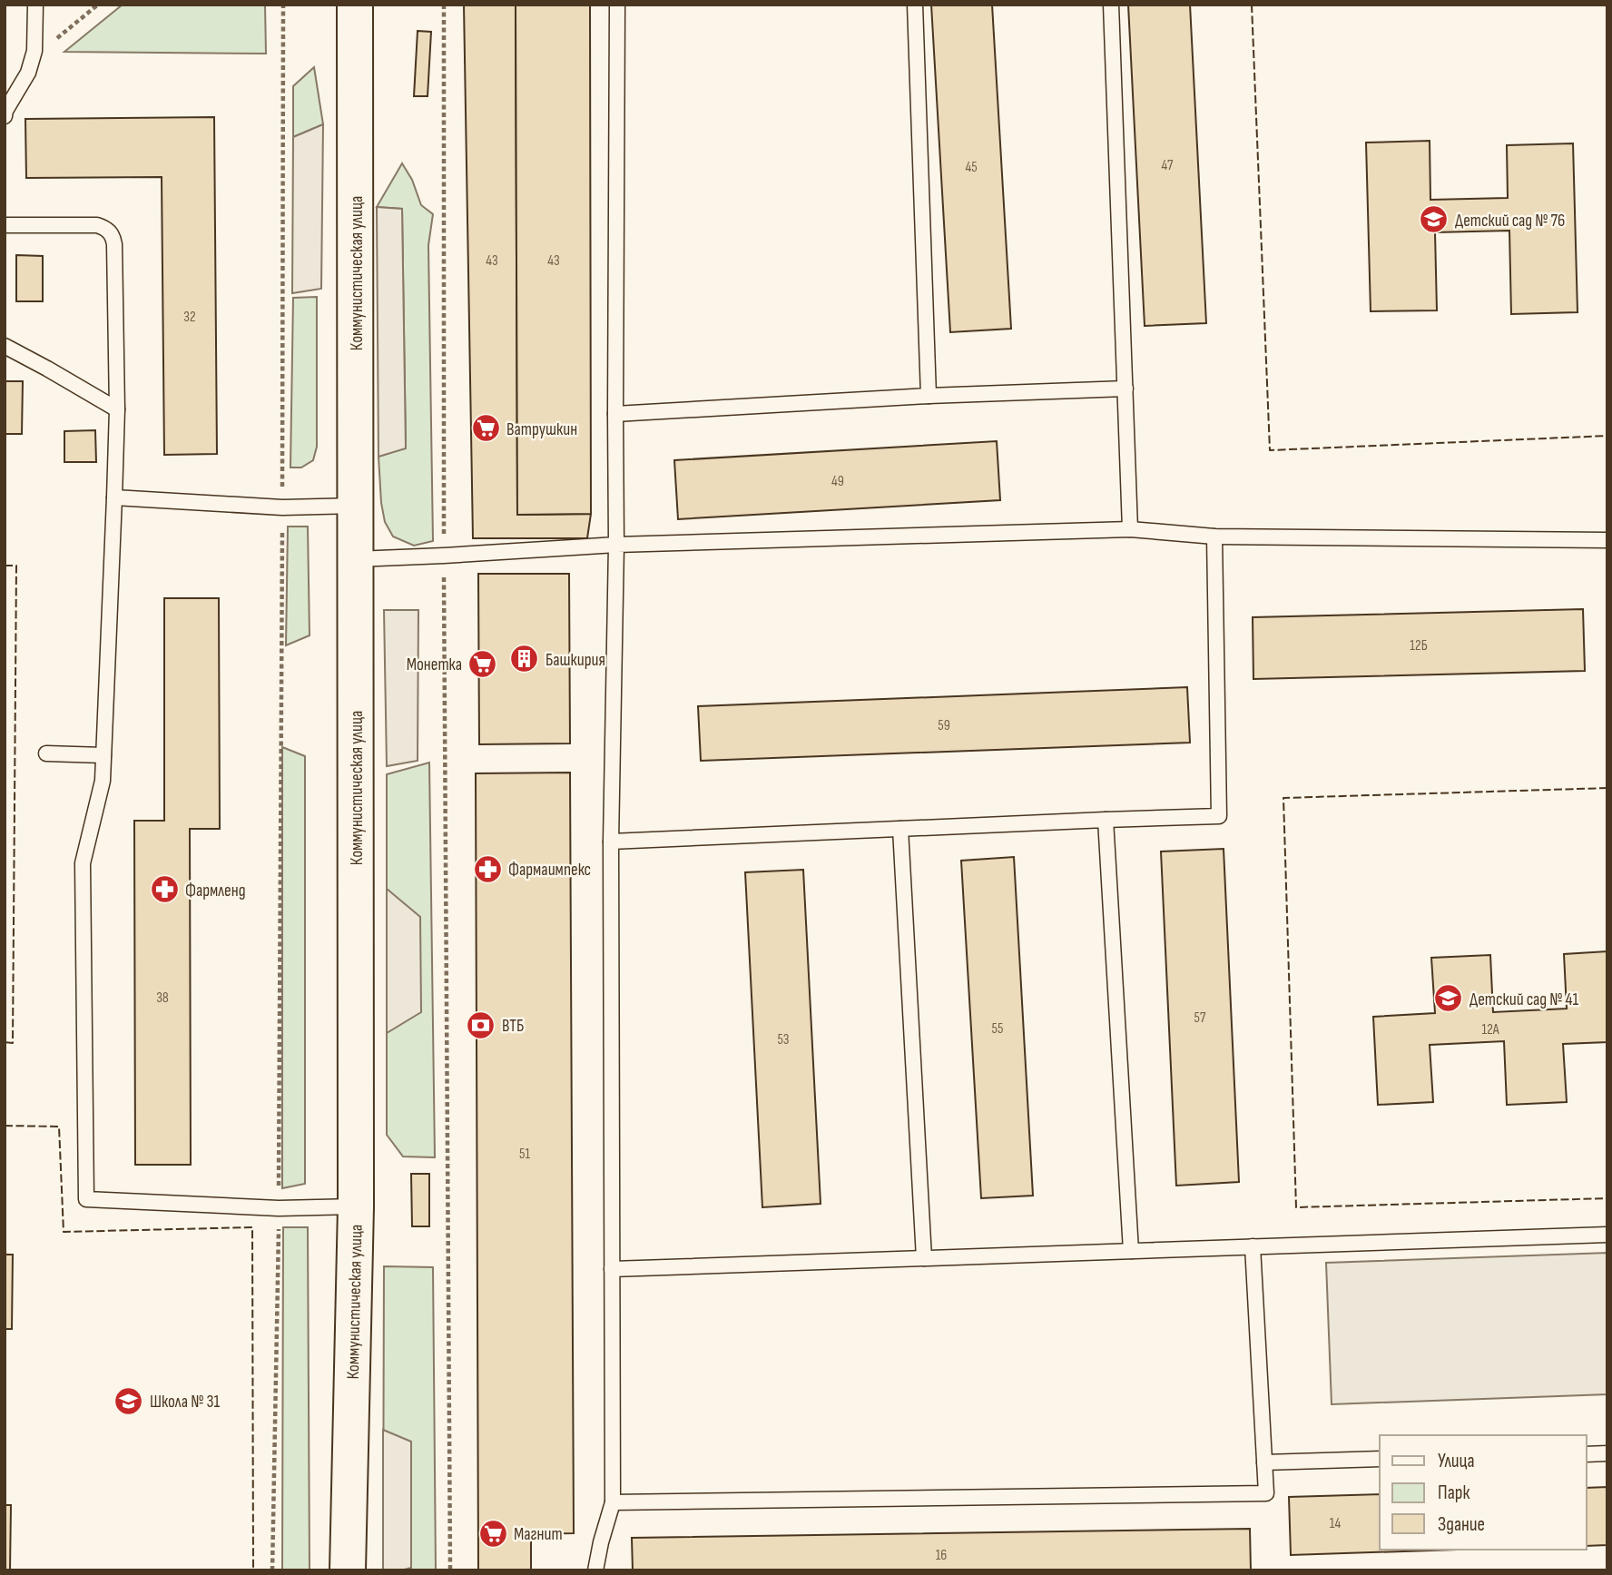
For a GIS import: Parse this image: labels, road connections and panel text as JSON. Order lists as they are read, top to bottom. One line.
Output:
{"streets":{"main road":["Коммунистическая улица"]},"places":{"school or university":["Детский сад № 76","Детский сад № 41","Школа № 31"],"supermarket":["Ватрушкин","Монетка","Магнит"],"building":["Башкирия"],"pharmacy":["Фармаимпекс","Фармленд"],"bank":["ВТБ"]},"house_numbers":["47","45","43","43","32","49","12Б","59","38","57","55","12А","53","51","14","16"],"legend":["Улица","Парк","Здание"]}
